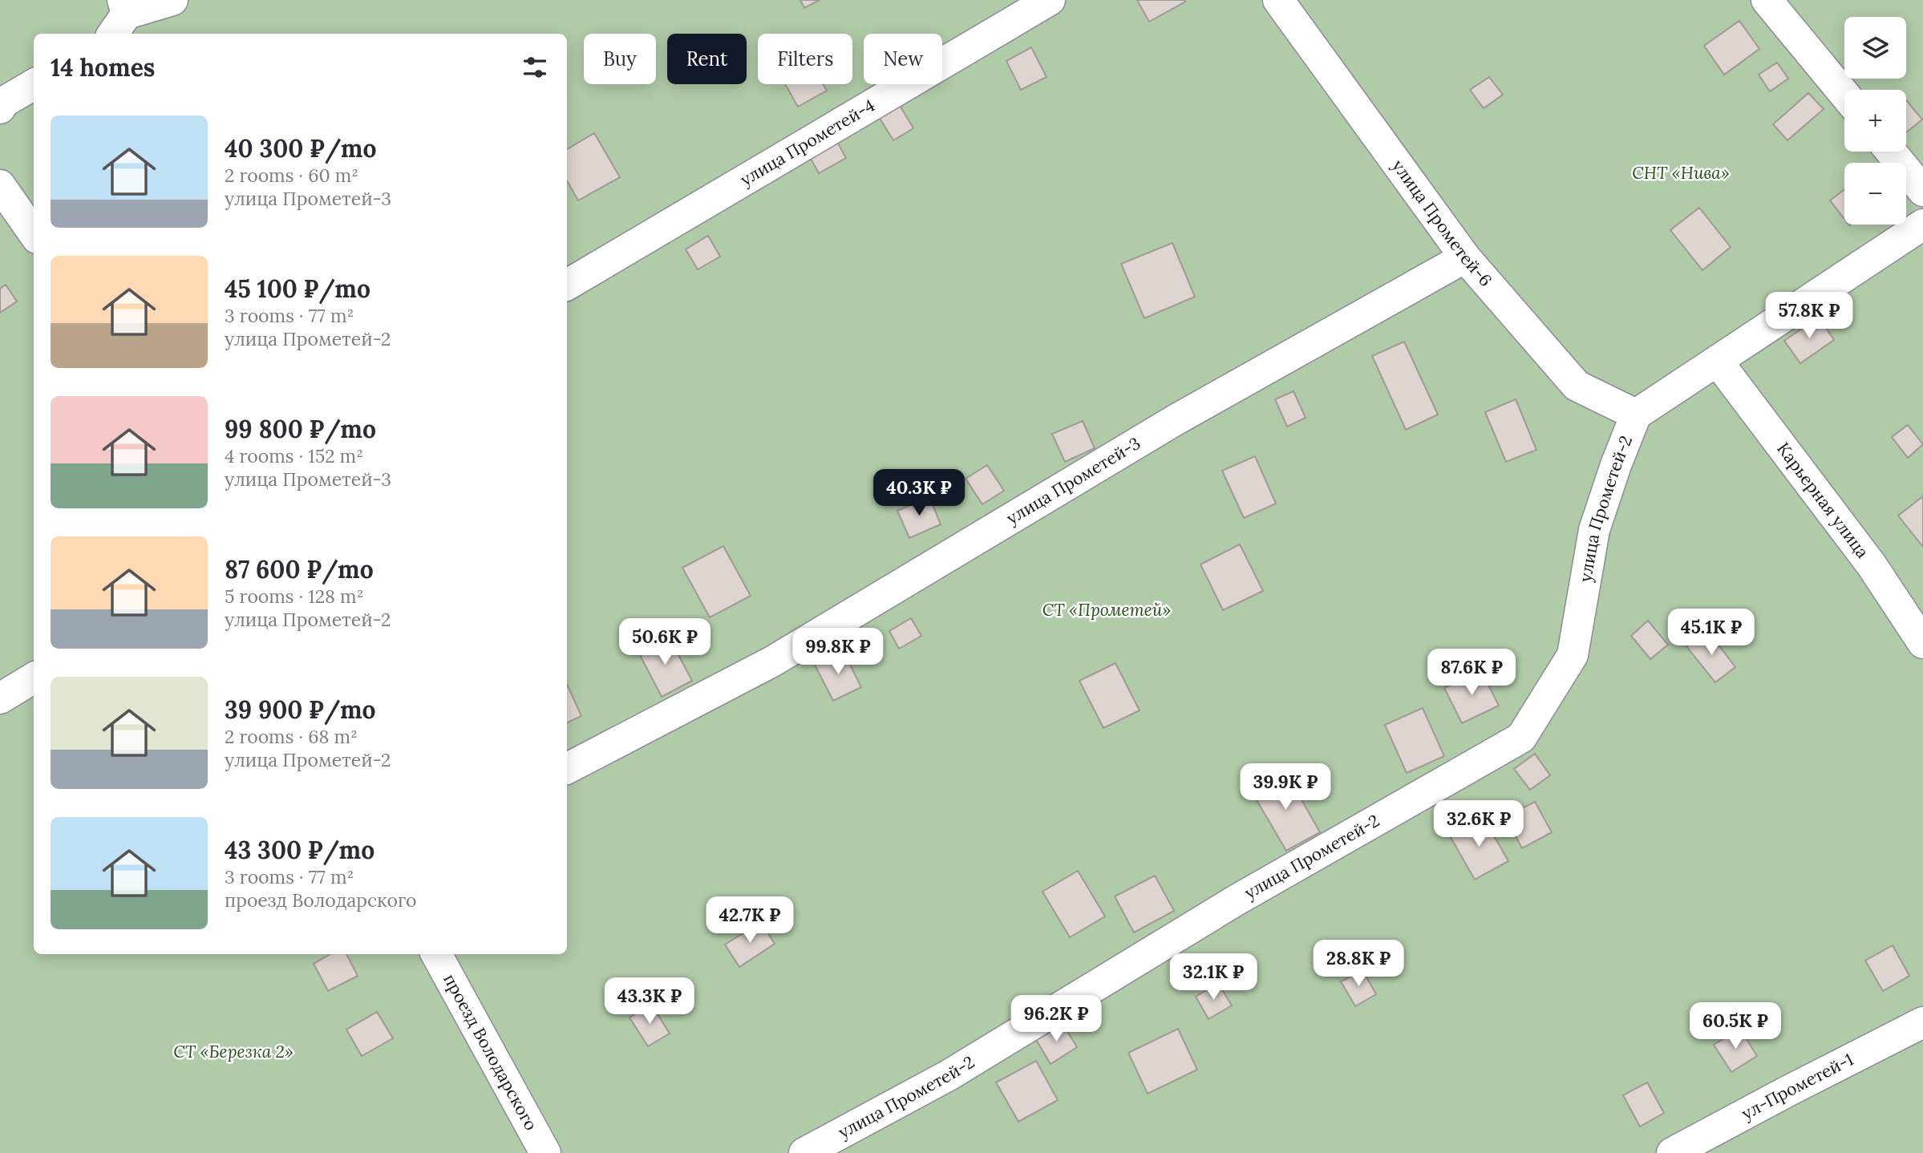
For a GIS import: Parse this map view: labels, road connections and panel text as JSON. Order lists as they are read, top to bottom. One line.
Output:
{"streets":{"street":["улица Прометей-4","улица Прометей-6","улица Прометей-3","Карьерная улица","улица Прометей-2","проезд Володарского","ул-Прометей-1"]},"crossings":[["улица Прометей-6","улица Прометей-3"],["улица Прометей-6","улица Прометей-2"]],"parks":["СНТ «Нива»","СТ «Прометей»","СТ «Березка 2»"],"page":{"map_buttons":["+","−"],"chip":["Buy","Rent","Filters","New"],"heading":"14 homes","list":[{"name":"40 300 ₽/mo","note":"2 rooms · 60 m² · улица Прометей-3"},{"name":"45 100 ₽/mo","note":"3 rooms · 77 m² · улица Прометей-2"},{"name":"99 800 ₽/mo","note":"4 rooms · 152 m² · улица Прометей-3"},{"name":"87 600 ₽/mo","note":"5 rooms · 128 m² · улица Прометей-2"},{"name":"39 900 ₽/mo","note":"2 rooms · 68 m² · улица Прометей-2"},{"name":"43 300 ₽/mo","note":"3 rooms · 77 m² · проезд Володарского"}],"price":["57.8K ₽","40.3K ₽","45.1K ₽","50.6K ₽","99.8K ₽","87.6K ₽","39.9K ₽","32.6K ₽","42.7K ₽","28.8K ₽","32.1K ₽","43.3K ₽","96.2K ₽","60.5K ₽"]}}
